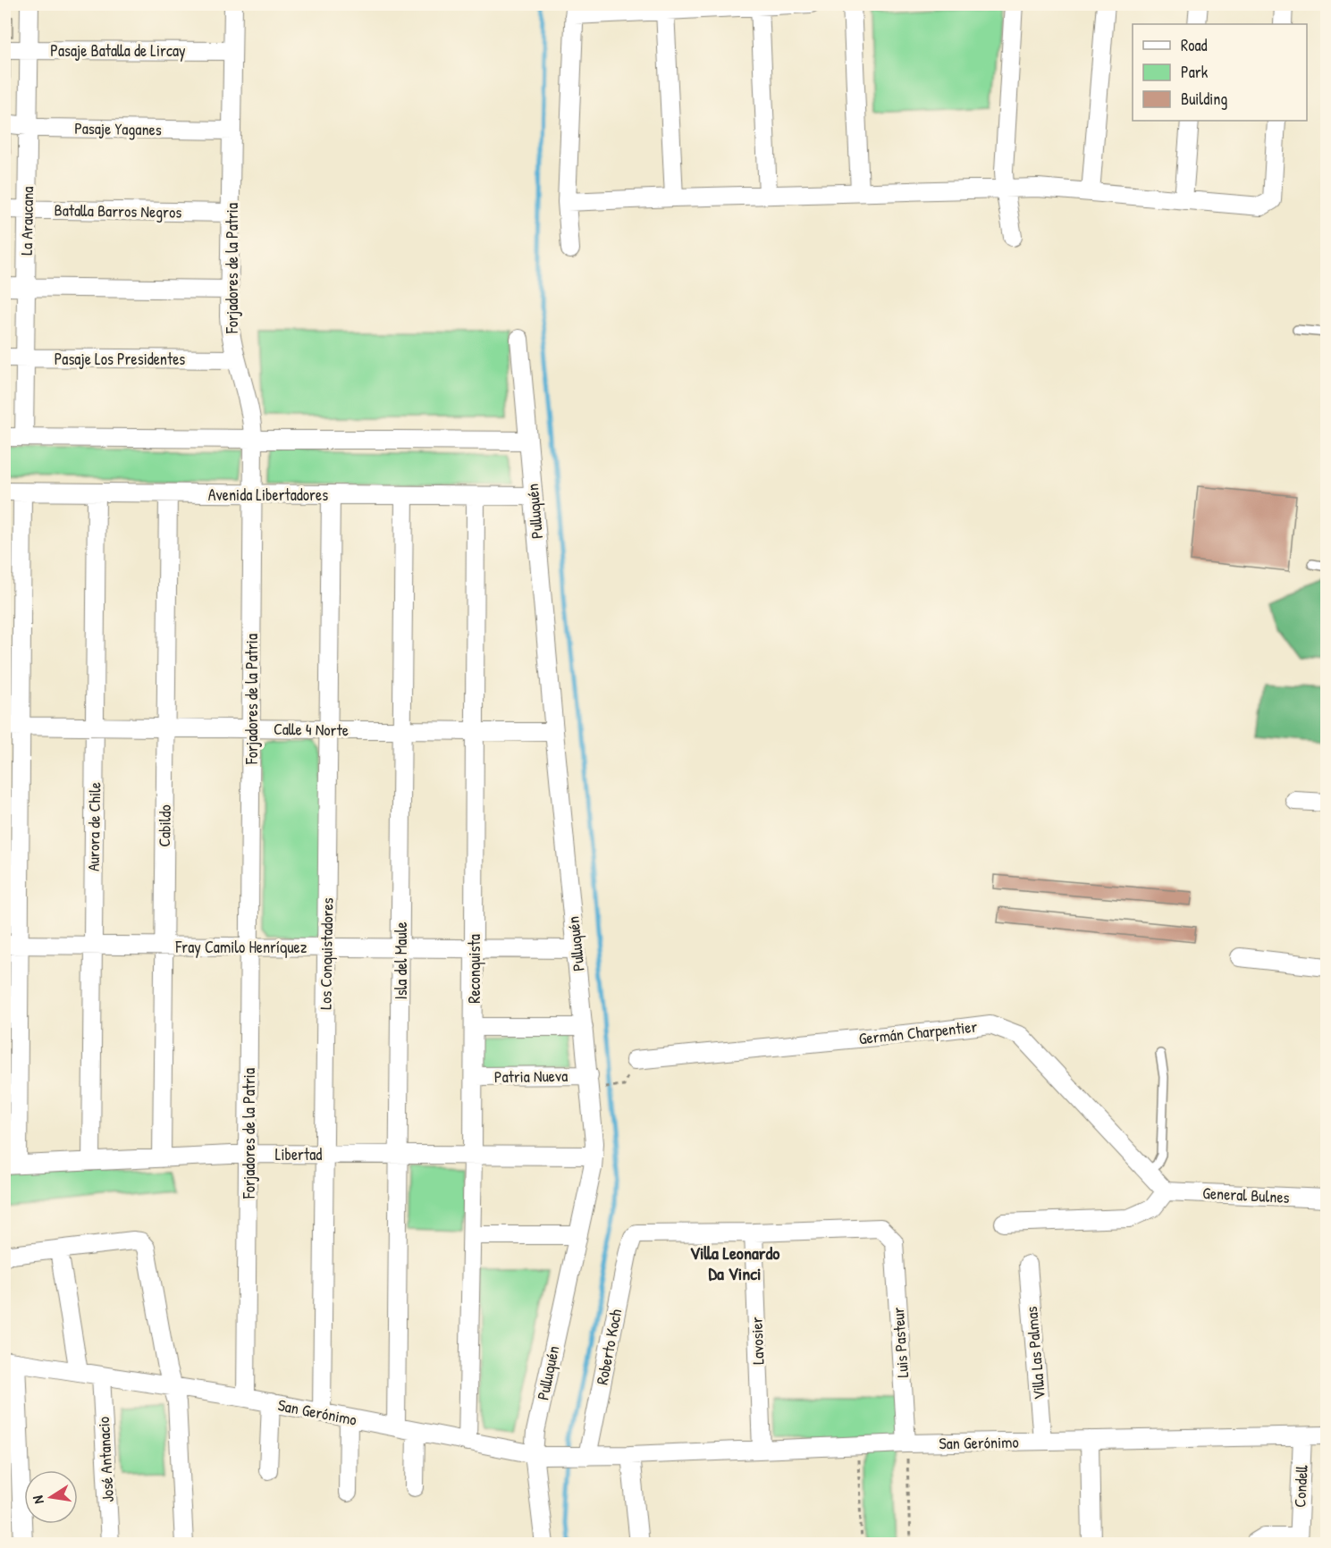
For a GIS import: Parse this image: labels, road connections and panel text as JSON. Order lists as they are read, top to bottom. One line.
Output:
{"streets":{"street":["Pasaje Batalla de Lircay","Pasaje Yaganes","Batalla Barros Negros","La Araucana","Forjadores de la Patria","Pasaje Los Presidentes","Avenida Libertadores","Pulluquén","Calle 4 Norte","Cabildo","Aurora de Chile","Fray Camilo Henríquez","Los Conquistadores","Isla del Maule","Reconquista","Germán Charpentier","Patria Nueva","Libertad","General Bulnes","Lavosier","Luis Pasteur","Roberto Koch","Villa Las Palmas","San Gerónimo","José Antanacio","Condell"]},"crossings":[["Pasaje Batalla de Lircay","La Araucana"],["Pasaje Batalla de Lircay","Forjadores de la Patria"],["Pasaje Yaganes","La Araucana"],["Pasaje Yaganes","Forjadores de la Patria"],["Batalla Barros Negros","La Araucana"],["Batalla Barros Negros","Forjadores de la Patria"],["La Araucana","Pasaje Los Presidentes"],["Forjadores de la Patria","Pasaje Los Presidentes"],["Forjadores de la Patria","Avenida Libertadores"],["Forjadores de la Patria","Calle 4 Norte"],["Forjadores de la Patria","Fray Camilo Henríquez"],["Forjadores de la Patria","Libertad"],["Forjadores de la Patria","San Gerónimo"],["Avenida Libertadores","Pulluquén"],["Avenida Libertadores","Cabildo"],["Avenida Libertadores","Aurora de Chile"],["Avenida Libertadores","Los Conquistadores"],["Avenida Libertadores","Isla del Maule"],["Avenida Libertadores","Reconquista"],["Pulluquén","Calle 4 Norte"],["Pulluquén","Fray Camilo Henríquez"],["Pulluquén","Patria Nueva"],["Pulluquén","Libertad"],["Pulluquén","San Gerónimo"],["Calle 4 Norte","Cabildo"],["Calle 4 Norte","Aurora de Chile"],["Calle 4 Norte","Los Conquistadores"],["Calle 4 Norte","Isla del Maule"],["Calle 4 Norte","Reconquista"],["Cabildo","Fray Camilo Henríquez"],["Cabildo","Libertad"],["Aurora de Chile","Fray Camilo Henríquez"],["Aurora de Chile","Libertad"],["Fray Camilo Henríquez","Los Conquistadores"],["Fray Camilo Henríquez","Isla del Maule"],["Fray Camilo Henríquez","Reconquista"],["Los Conquistadores","Libertad"],["Los Conquistadores","San Gerónimo"],["Isla del Maule","Libertad"],["Isla del Maule","San Gerónimo"],["Reconquista","Patria Nueva"],["Reconquista","Libertad"],["Reconquista","San Gerónimo"],["Germán Charpentier","General Bulnes"],["Lavosier","Luis Pasteur"],["Lavosier","Roberto Koch"],["Lavosier","San Gerónimo"],["Luis Pasteur","Roberto Koch"],["Luis Pasteur","San Gerónimo"],["Roberto Koch","San Gerónimo"],["Villa Las Palmas","San Gerónimo"],["San Gerónimo","José Antanacio"],["San Gerónimo","Condell"]],"districts":["Villa Leonardo Da Vinci"],"legend":["Road","Park","Building"],"north":"left"}
